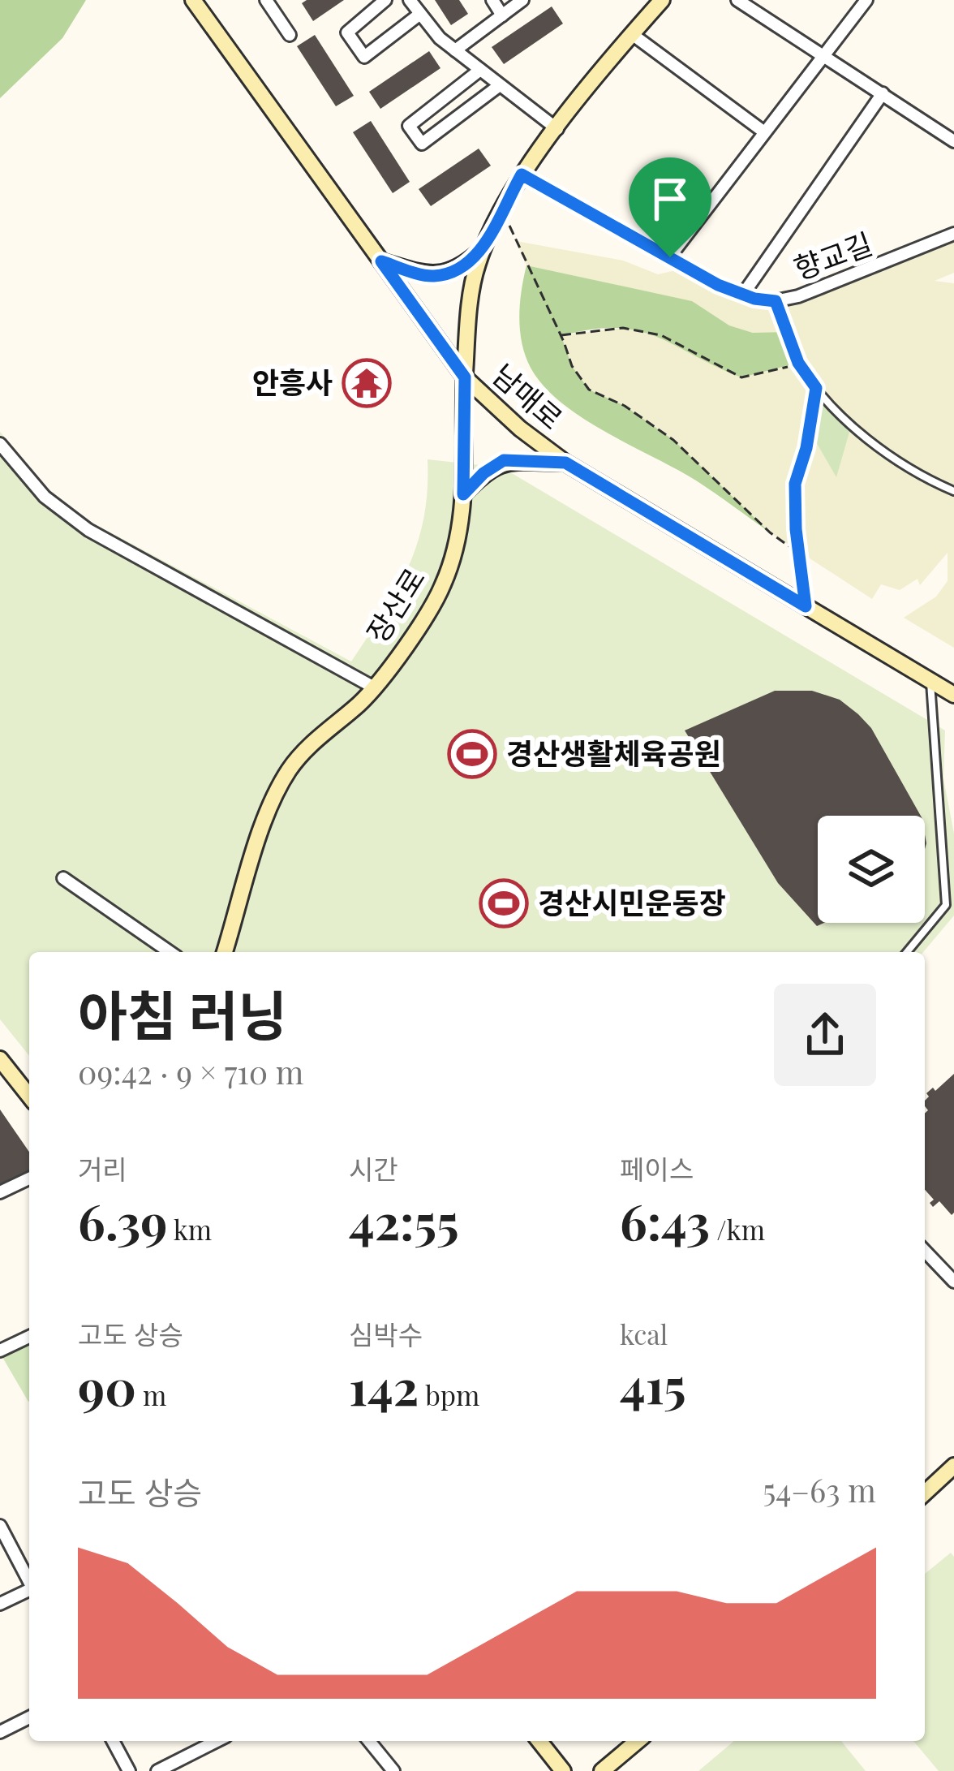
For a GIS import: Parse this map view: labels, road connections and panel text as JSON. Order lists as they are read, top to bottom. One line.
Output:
{"streets":{"street":["향교길","남매로","장산로"]},"crossings":[["향교길","장산로"],["남매로","장산로"]],"places":{"temple":["안흥사"],"sports":["경산생활체육공원","경산시민운동장"]},"page":{"heading":["아침 러닝","09:42 · 9 × 710 m"],"stats":[["거리","6.39 km"],["시간","42:55"],["페이스","6:43 /km"],["고도 상승","90 m"],["심박수","142 bpm"],["kcal","415"]],"chart":["고도 상승","54–63 m"]}}
